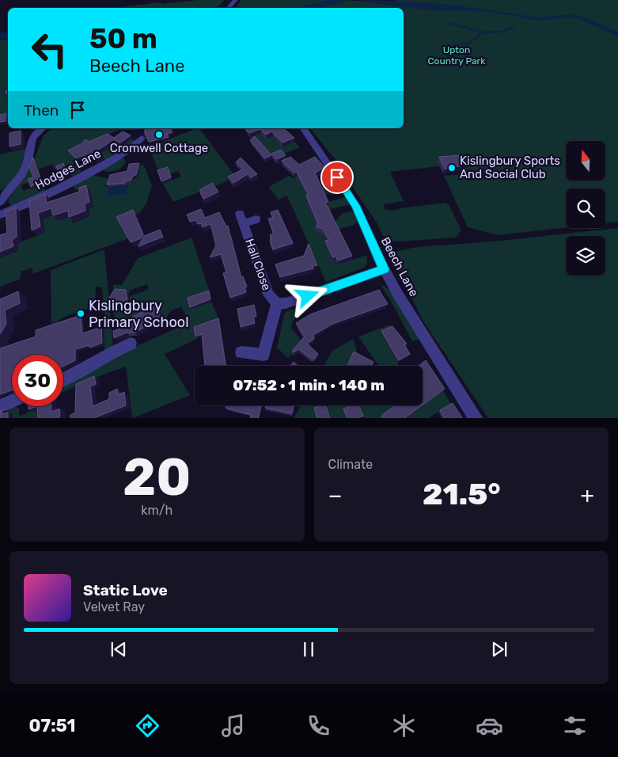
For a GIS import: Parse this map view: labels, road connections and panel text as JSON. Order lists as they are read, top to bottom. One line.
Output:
{"streets":{"street":["Hodges Lane","Hall Close","Beech Lane"]},"crossings":[["Hall Close","Beech Lane"]],"parks":["Upton Country Park"],"places":["Cromwell Cottage","Kislingbury Sports And Social Club","Kislingbury Primary School"],"north":"top","page":{"turn":["50 m","Beech Lane"],"then":"Then","limit":"30","trip":"07:52 · 1 min · 140 m","tile":[["20","km/h"],"Climate"],"heat":["−","21.5°","+"],"song":["Static Love","Velvet Ray"],"tabs":"07:51"}}
